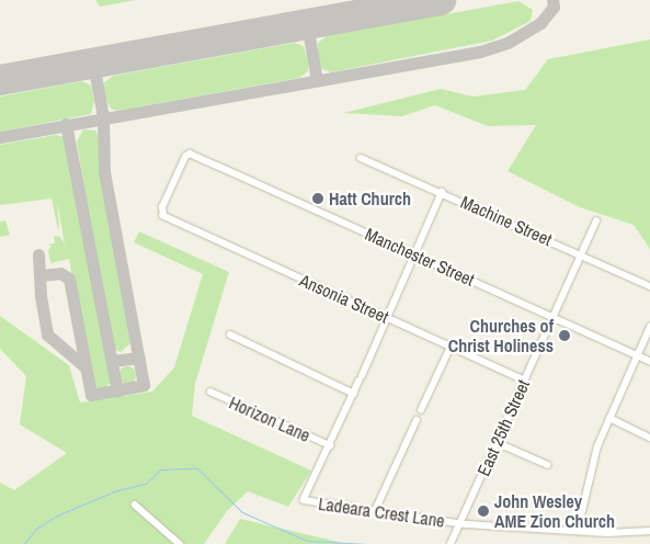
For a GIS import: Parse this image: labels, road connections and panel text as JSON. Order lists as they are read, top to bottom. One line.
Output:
{"streets":{"street":["Machine Street","Manchester Street","Ansonia Street","Horizon Lane","East 25th Street","Ladeara Crest Lane"]},"crossings":[["Machine Street","East 25th Street"],["Manchester Street","Ansonia Street"],["Manchester Street","East 25th Street"],["Ansonia Street","East 25th Street"],["Horizon Lane","Ladeara Crest Lane"],["East 25th Street","Ladeara Crest Lane"]],"places":["Hatt Church","Churches of Christ Holiness","John Wesley AME Zion Church"]}
